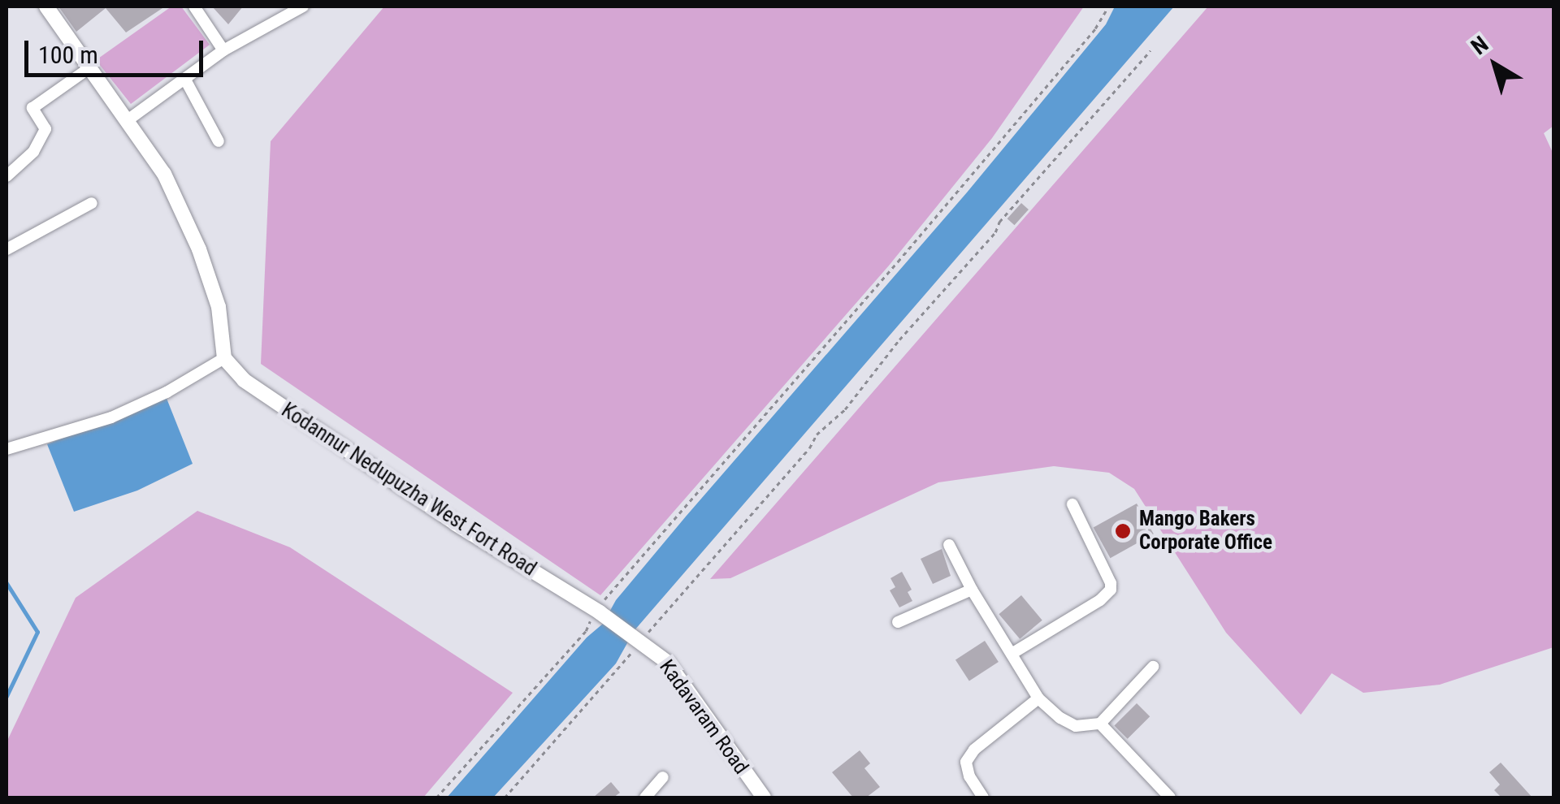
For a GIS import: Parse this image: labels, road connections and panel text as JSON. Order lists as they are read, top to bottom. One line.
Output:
{"streets":{"main road":["Kodannur Nedupuzha West Fort Road","Kadavaram Road"]},"crossings":[["Kodannur Nedupuzha West Fort Road","Kadavaram Road"]],"places":["Mango Bakers Corporate Office"],"scale_bar":"100 m","north":"top left"}
